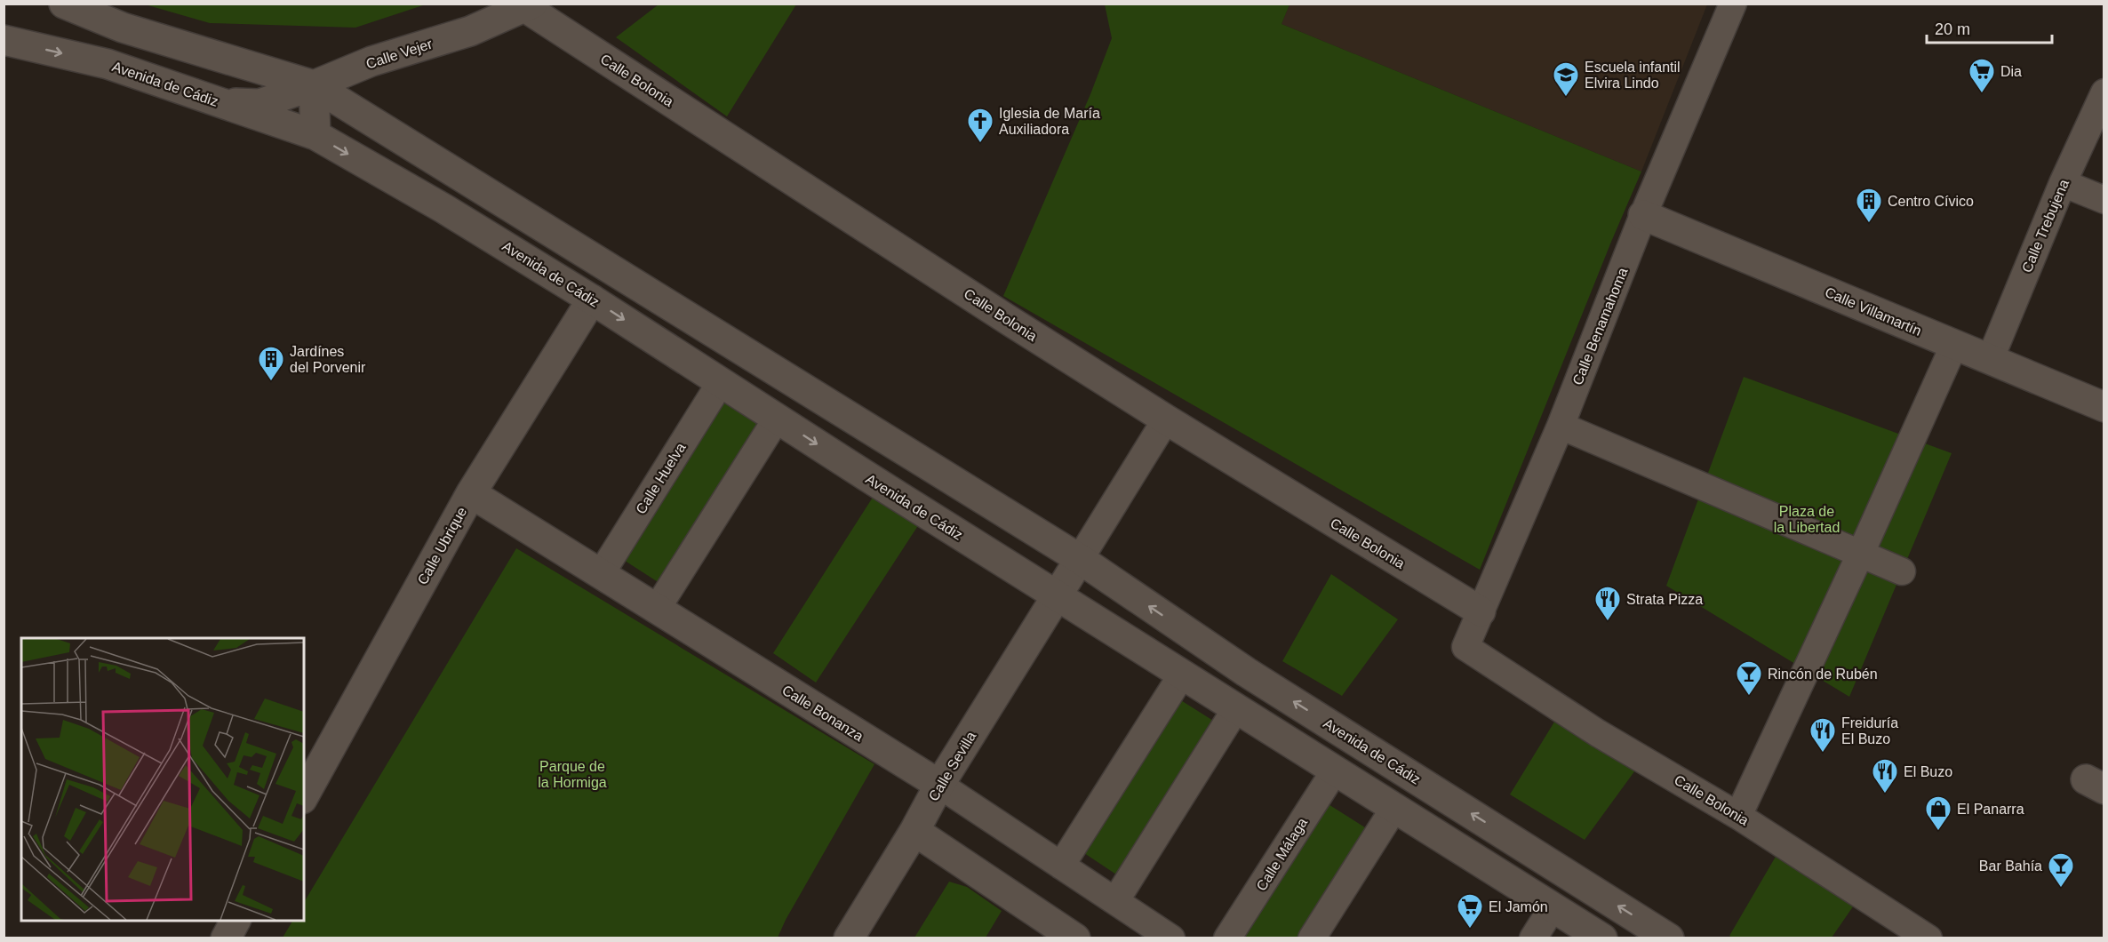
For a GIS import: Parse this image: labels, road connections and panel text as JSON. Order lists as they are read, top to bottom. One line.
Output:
{"streets":{"street":["Calle Vejer","Calle Bolonia","Avenida de Cádiz","Calle Trebujena","Calle Villamartín","Calle Benamahoma","Calle Huelva","Calle Ubrique","Calle Bonanza","Calle Sevilla","Calle Málaga"]},"crossings":[["Calle Vejer","Calle Bolonia"],["Calle Vejer","Avenida de Cádiz"],["Calle Bolonia","Calle Benamahoma"],["Avenida de Cádiz","Calle Huelva"],["Avenida de Cádiz","Calle Ubrique"],["Avenida de Cádiz","Calle Sevilla"],["Avenida de Cádiz","Calle Málaga"],["Calle Trebujena","Calle Villamartín"],["Calle Villamartín","Calle Benamahoma"],["Calle Huelva","Calle Bonanza"],["Calle Ubrique","Calle Bonanza"],["Calle Bonanza","Calle Sevilla"]],"parks":["Plaza de la Libertad","Parque de la Hormiga"],"places":{"supermarket":["Dia","El Jamón"],"school or university":["Escuela infantil Elvira Lindo"],"church":["Iglesia de María Auxiliadora"],"building":["Centro Cívico","Jardínes del Porvenir"],"restaurant":["Strata Pizza","Freiduría El Buzo","El Buzo"],"bar":["Rincón de Rubén","Bar Bahía"],"shop":["El Panarra"]},"scale_bar":"20 m"}
